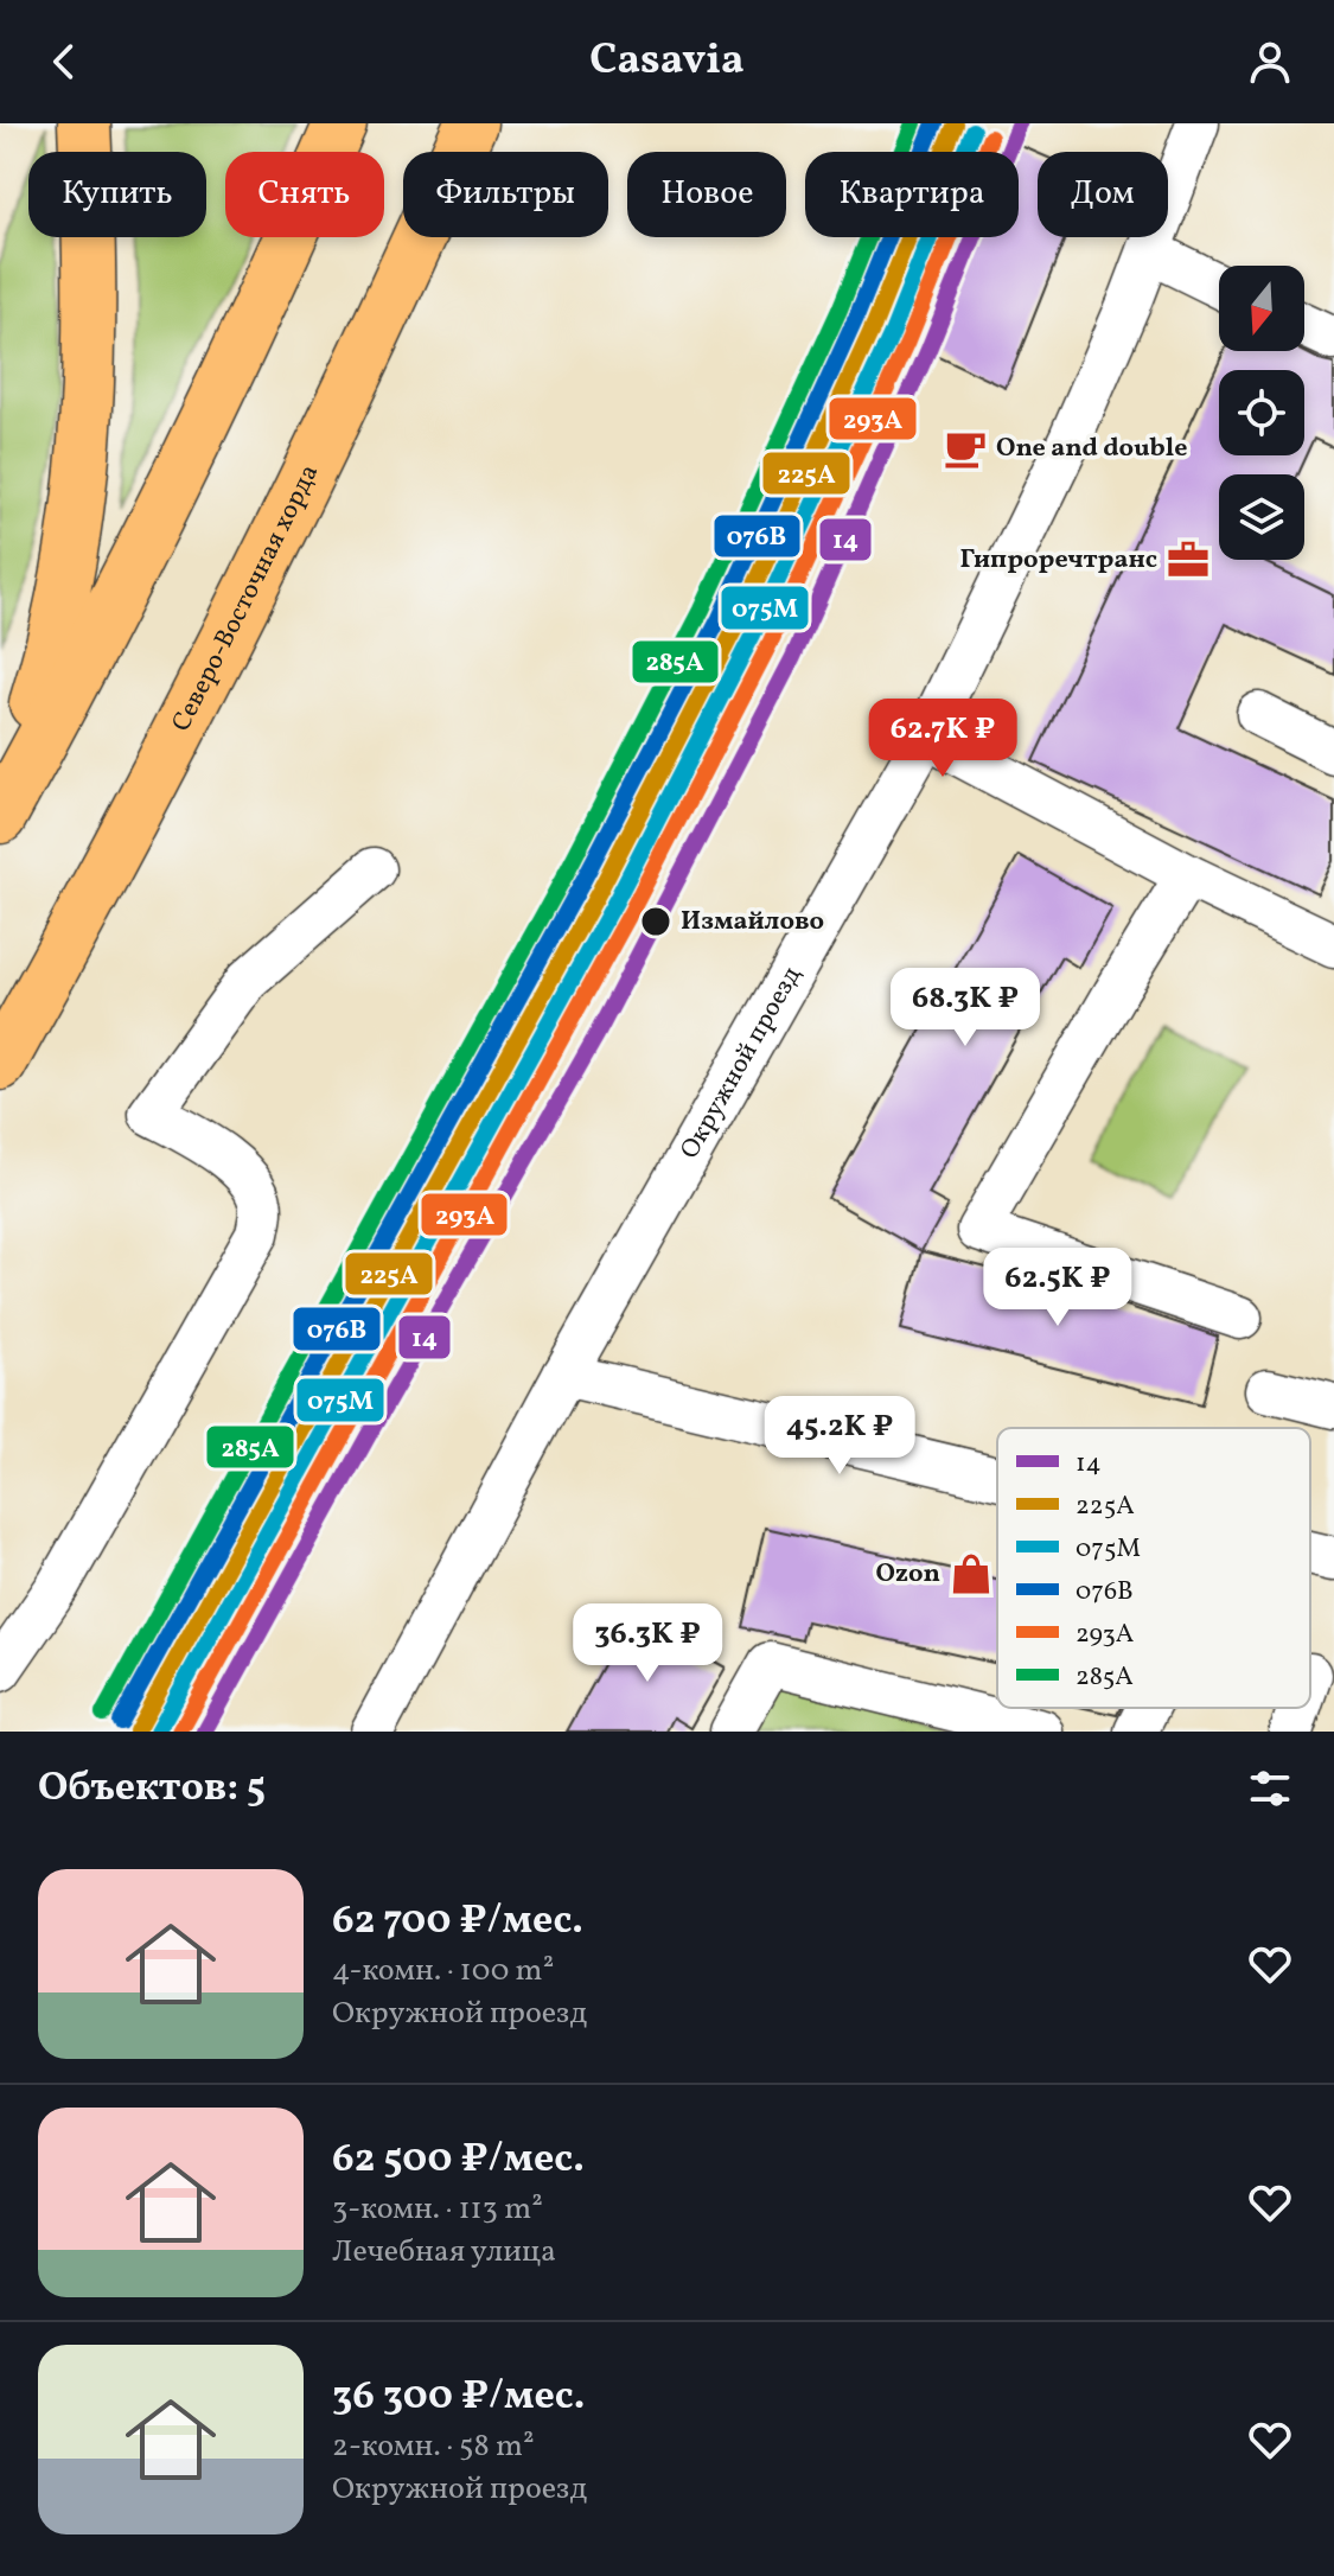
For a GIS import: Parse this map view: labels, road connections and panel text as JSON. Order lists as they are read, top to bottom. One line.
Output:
{"streets":{"main road":["Северо-Восточная хорда"],"street":["Окружной проезд"]},"places":{"cafe":["One and double"],"office":["Гипроречтранс"],"other":["Измайлово"],"shop":["Ozon"]},"lines":["transit line 14","transit line 225А","transit line 076В","transit line 285А","transit line 075М","transit line 293А"],"legend":["14","225А","075М","076В","293А","285А"],"north":"bottom","page":{"header":"Casavia","chip":["Купить","Снять","Фильтры","Новое","Квартира","Дом"],"price":["62.7K ₽","68.3K ₽","62.5K ₽","45.2K ₽","36.3K ₽"],"heading":"Объектов: 5","list":[{"name":"62 700 ₽/мес.","note":"4-комн. · 100 m² · Окружной проезд"},{"name":"62 500 ₽/мес.","note":"3-комн. · 113 m² · Лечебная улица"},{"name":"36 300 ₽/мес.","note":"2-комн. · 58 m² · Окружной проезд"}]}}
